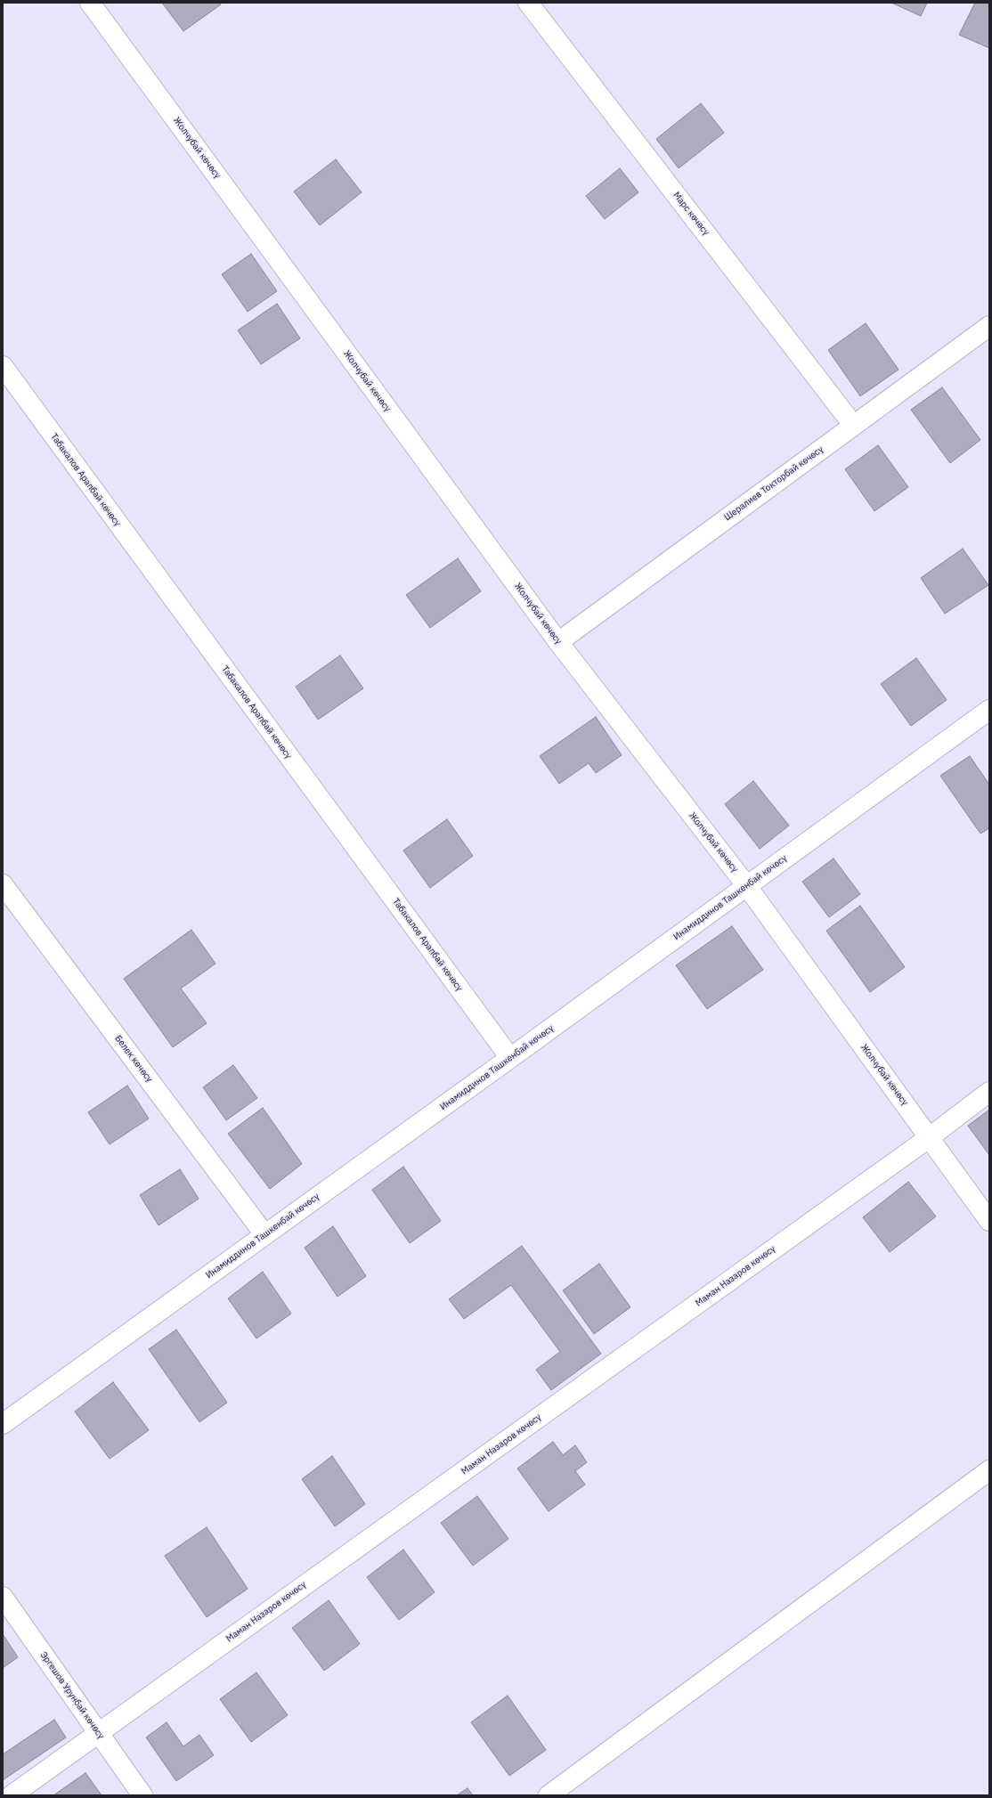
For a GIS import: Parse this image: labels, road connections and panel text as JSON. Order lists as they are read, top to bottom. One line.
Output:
{"streets":{"street":["Жолчубай көчөсү","Марс көчөсү","Табакалов Арапбай көчөсү","Шералиев Токторбай көчөсү","Инамиддинов Ташкенбай көчөсү","Белек көчөсү","Маман Назаров көчөсү","Эргешов Урунбай көчөсү"]},"crossings":[["Жолчубай көчөсү","Шералиев Токторбай көчөсү"],["Жолчубай көчөсү","Инамиддинов Ташкенбай көчөсү"],["Жолчубай көчөсү","Маман Назаров көчөсү"],["Марс көчөсү","Шералиев Токторбай көчөсү"],["Табакалов Арапбай көчөсү","Инамиддинов Ташкенбай көчөсү"],["Инамиддинов Ташкенбай көчөсү","Белек көчөсү"],["Маман Назаров көчөсү","Эргешов Урунбай көчөсү"]]}
